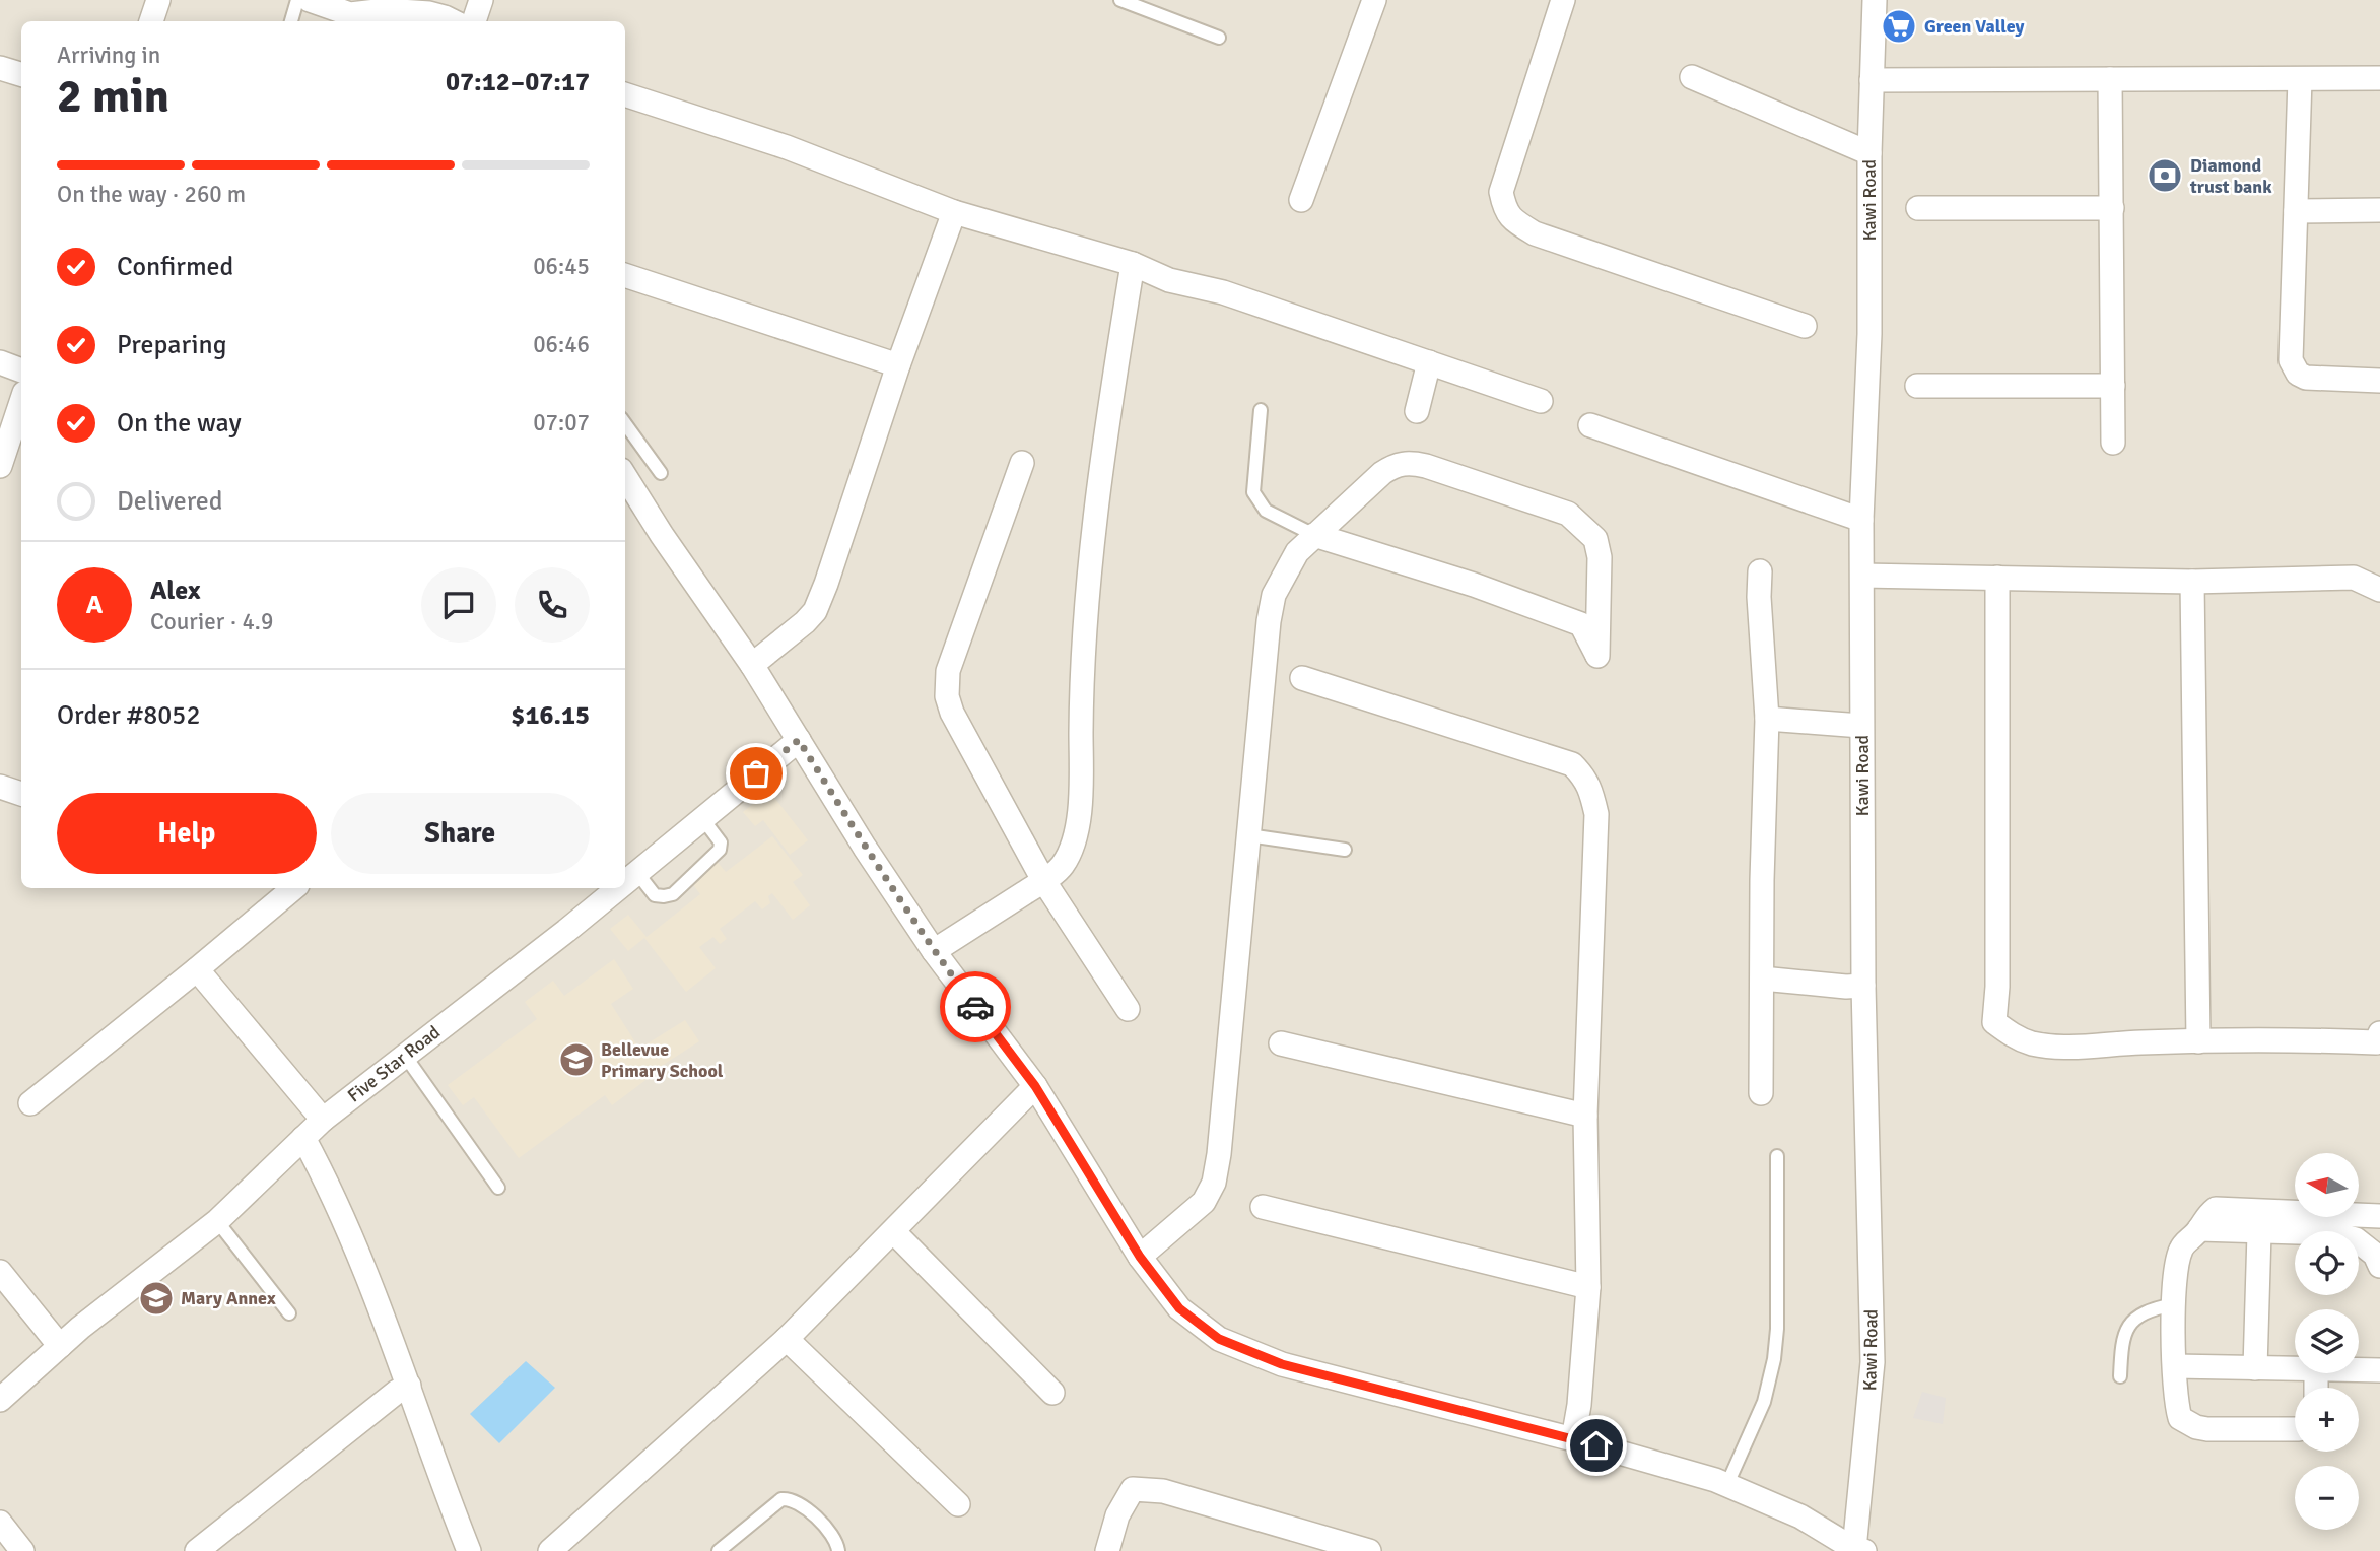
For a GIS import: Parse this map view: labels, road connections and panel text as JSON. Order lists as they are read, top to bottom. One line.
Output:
{"streets":{"street":["Kawi Road","Five Star Road"]},"places":{"supermarket":["Green Valley"],"bank":["Diamond trust bank"],"school or university":["Bellevue Primary School","Mary Annex"]},"north":"left","page":{"heading":["2 min","Arriving in","07:12–07:17"],"panel":["Alex","Courier · 4.9","Order #8052","$16.15"],"bar":"On the way · 260 m","list":[["Confirmed","06:45"],["Preparing","06:46"],["On the way","07:07"],"Delivered"],"round":"A","buttons":["Help","Share"],"map_buttons":["+","−"]}}
